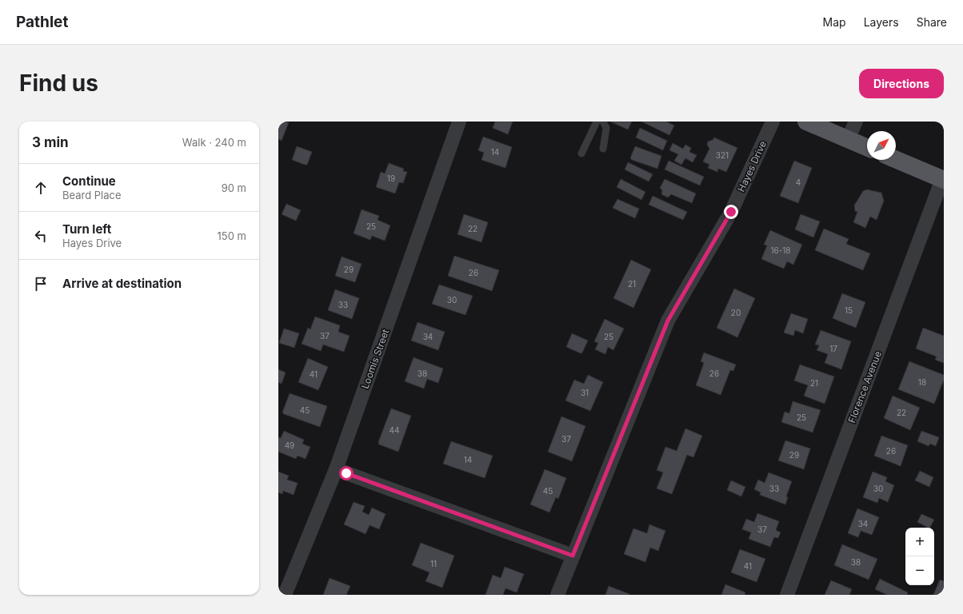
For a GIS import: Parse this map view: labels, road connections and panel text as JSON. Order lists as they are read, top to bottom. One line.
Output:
{"streets":{"street":["Hayes Drive","Loomis Street","Florence Avenue"]},"house_numbers":["14","321","19","4","25","22","16-18","29","26","21","30","33","15","20","37","34","25","17","38","26","41","18","21","31","45","22","25","44","37","49","26","29","14","33","30","45","34","37","38","11","41"],"north":"top right","page":{"header":"Pathlet","nav":["Map","Layers","Share"],"buttons":"Directions","title":"Find us","heading":["3 min","Walk · 240 m"],"list":[["Continue","Beard Place","90 m"],["Turn left","Hayes Drive","150 m"],"Arrive at destination"],"map_buttons":["+","−"]}}
